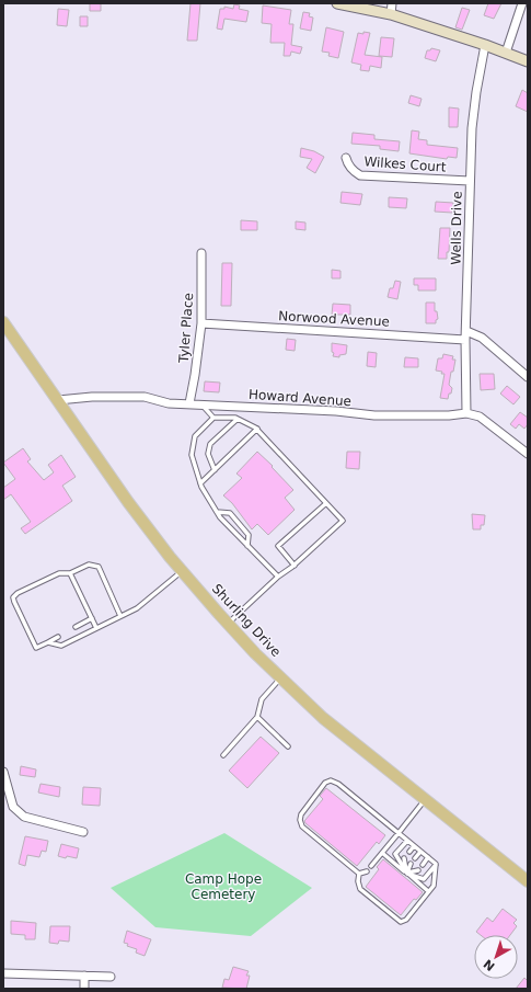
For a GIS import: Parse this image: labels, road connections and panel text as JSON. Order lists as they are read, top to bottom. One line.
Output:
{"streets":{"main road":["Shurling Drive"],"street":["Wilkes Court","Wells Drive","Norwood Avenue","Tyler Place","Howard Avenue"]},"crossings":[["Wilkes Court","Wells Drive"],["Wells Drive","Norwood Avenue"],["Wells Drive","Howard Avenue"],["Norwood Avenue","Tyler Place"],["Tyler Place","Howard Avenue"],["Howard Avenue","Shurling Drive"]],"parks":["Camp Hope Cemetery"],"north":"bottom left"}
